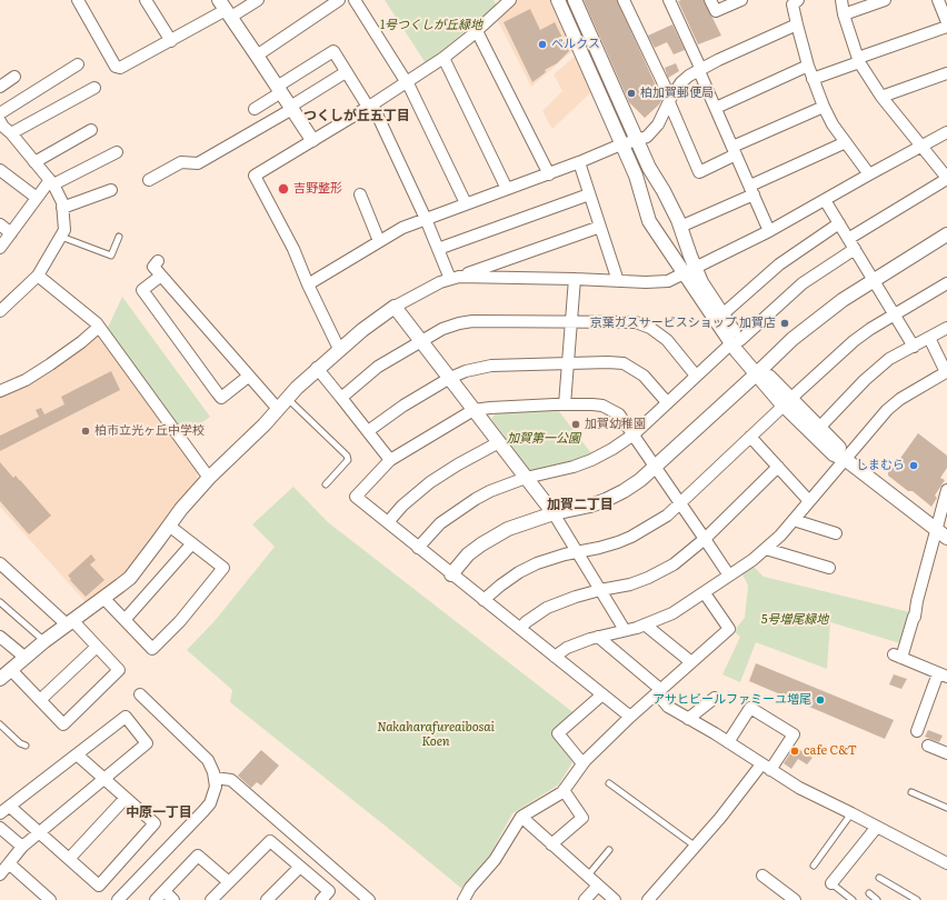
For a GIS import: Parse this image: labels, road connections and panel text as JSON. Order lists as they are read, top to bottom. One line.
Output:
{"districts":["つくしが丘五丁目","加賀二丁目","中原一丁目"],"parks":["1号つくしが丘緑地","加賀第一公園","5号増尾緑地","Nakaharafureaibosai Koen"],"places":["ベルクス","柏加賀郵便局","吉野整形","京葉ガスサービスショップ 加賀店","加賀幼稚園","柏市立光ヶ丘中学校","しまむら","アサヒビールファミーユ増尾","cafe C&T"]}
